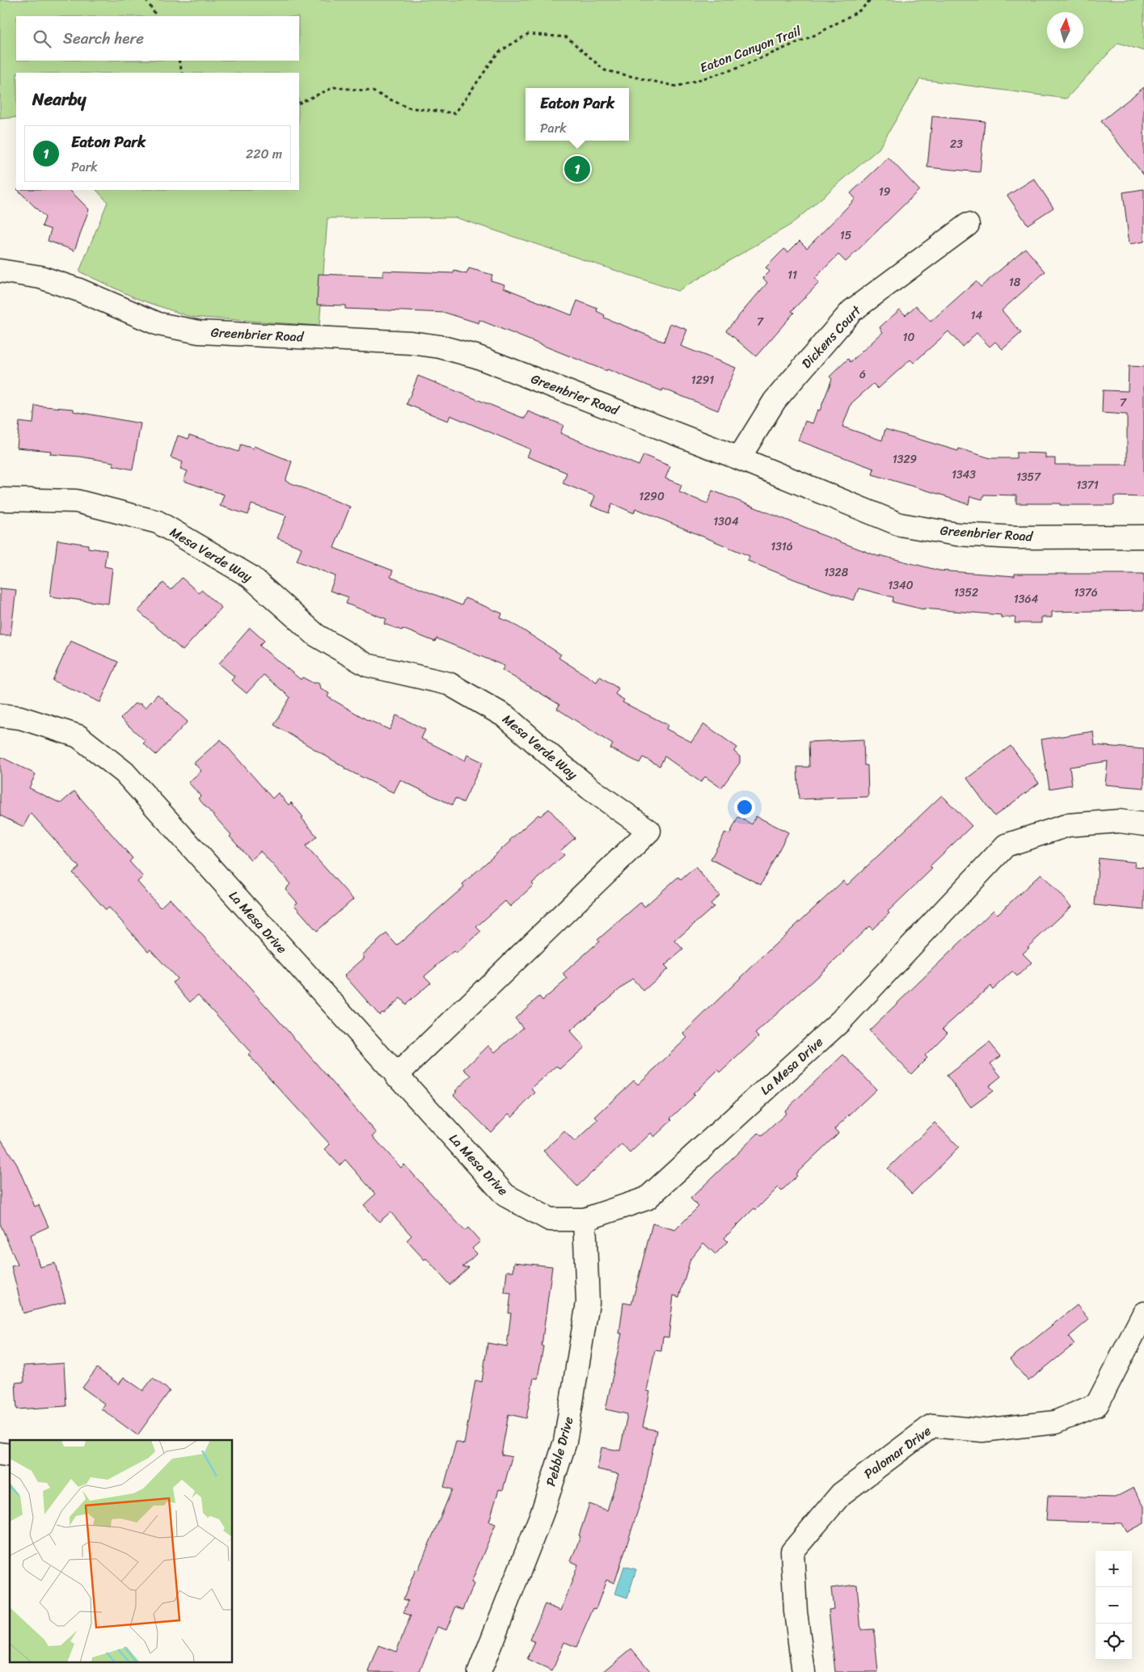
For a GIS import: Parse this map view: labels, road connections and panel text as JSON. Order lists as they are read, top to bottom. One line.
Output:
{"streets":{"street":["Greenbrier Road","Dickens Court","Mesa Verde Way","La Mesa Drive","Pebble Drive","Palomar Drive"],"path":["Eaton Canyon Trail"]},"crossings":[["Greenbrier Road","Dickens Court"],["Mesa Verde Way","La Mesa Drive"],["La Mesa Drive","Pebble Drive"]],"house_numbers":["23","19","15","11","18","14","7","10","6","1291","7","1329","1343","1357","1371","1290","1304","1316","1328","1340","1352","1376","1364"],"north":"top","page":{"search":"Search here","heading":"Nearby","popup":["Eaton Park","Park"],"list":[{"mark":"1","name":"Eaton Park","note":"Park","value":"220 m"}],"pins":"1","map_buttons":["+","−"]}}
